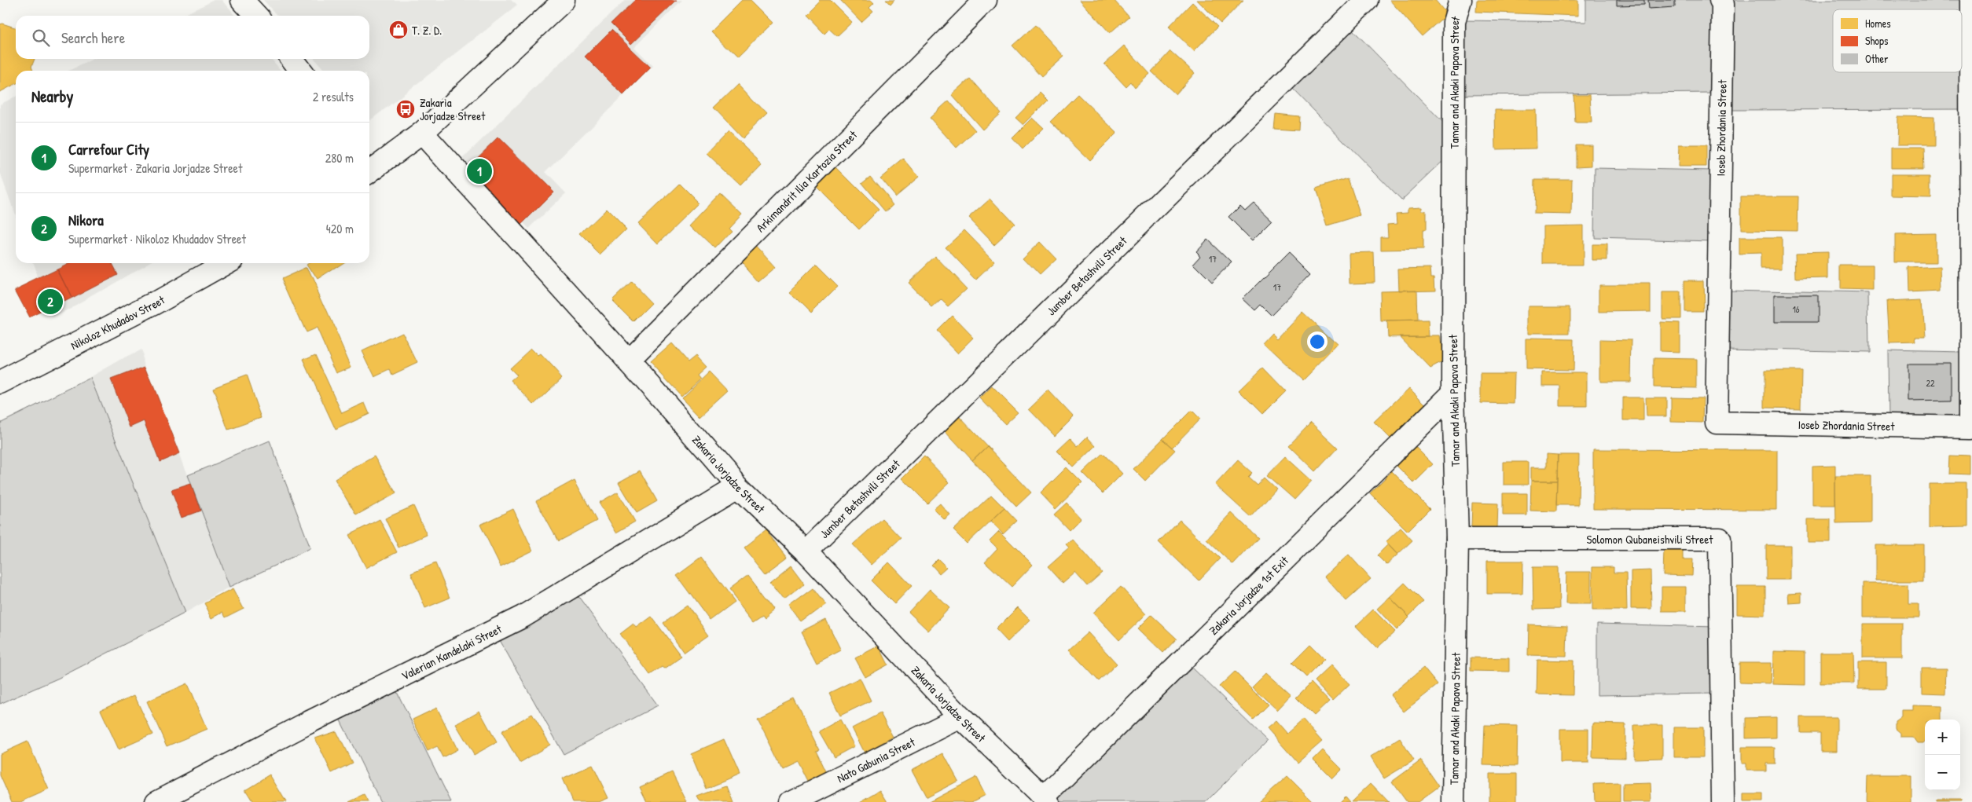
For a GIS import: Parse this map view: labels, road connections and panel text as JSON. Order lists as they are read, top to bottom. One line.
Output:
{"streets":{"street":["Tamar and Akaki Papava Street","Ioseb Zhordania Street","Arkimandrit Ilia Kartozia Street","Jumber Betashvili Street","Nikoloz Khudadov Street","Zakaria Jorjadze Street","Solomon Qubaneishvili Street","Zakaria Jorjadze 1st Exit","Valerian Kandelaki Street","Nato Gabunia Street"]},"crossings":[["Tamar and Akaki Papava Street","Solomon Qubaneishvili Street"],["Tamar and Akaki Papava Street","Zakaria Jorjadze 1st Exit"],["Arkimandrit Ilia Kartozia Street","Zakaria Jorjadze Street"],["Jumber Betashvili Street","Zakaria Jorjadze Street"],["Zakaria Jorjadze Street","Zakaria Jorjadze 1st Exit"],["Zakaria Jorjadze Street","Valerian Kandelaki Street"],["Zakaria Jorjadze Street","Nato Gabunia Street"]],"places":{"shop":["T. Z. D."],"bus stop":["Zakaria Jorjadze Street"]},"house_numbers":["17","17","16","22"],"legend":["Homes","Shops","Other"],"page":{"search":"Search here","heading":["Nearby","2 results"],"list":[{"mark":"1","name":"Carrefour City","note":"Supermarket · Zakaria Jorjadze Street","value":"280 m"},{"mark":"2","name":"Nikora","note":"Supermarket · Nikoloz Khudadov Street","value":"420 m"}],"pins":["1","2"],"map_buttons":["+","−"]}}
